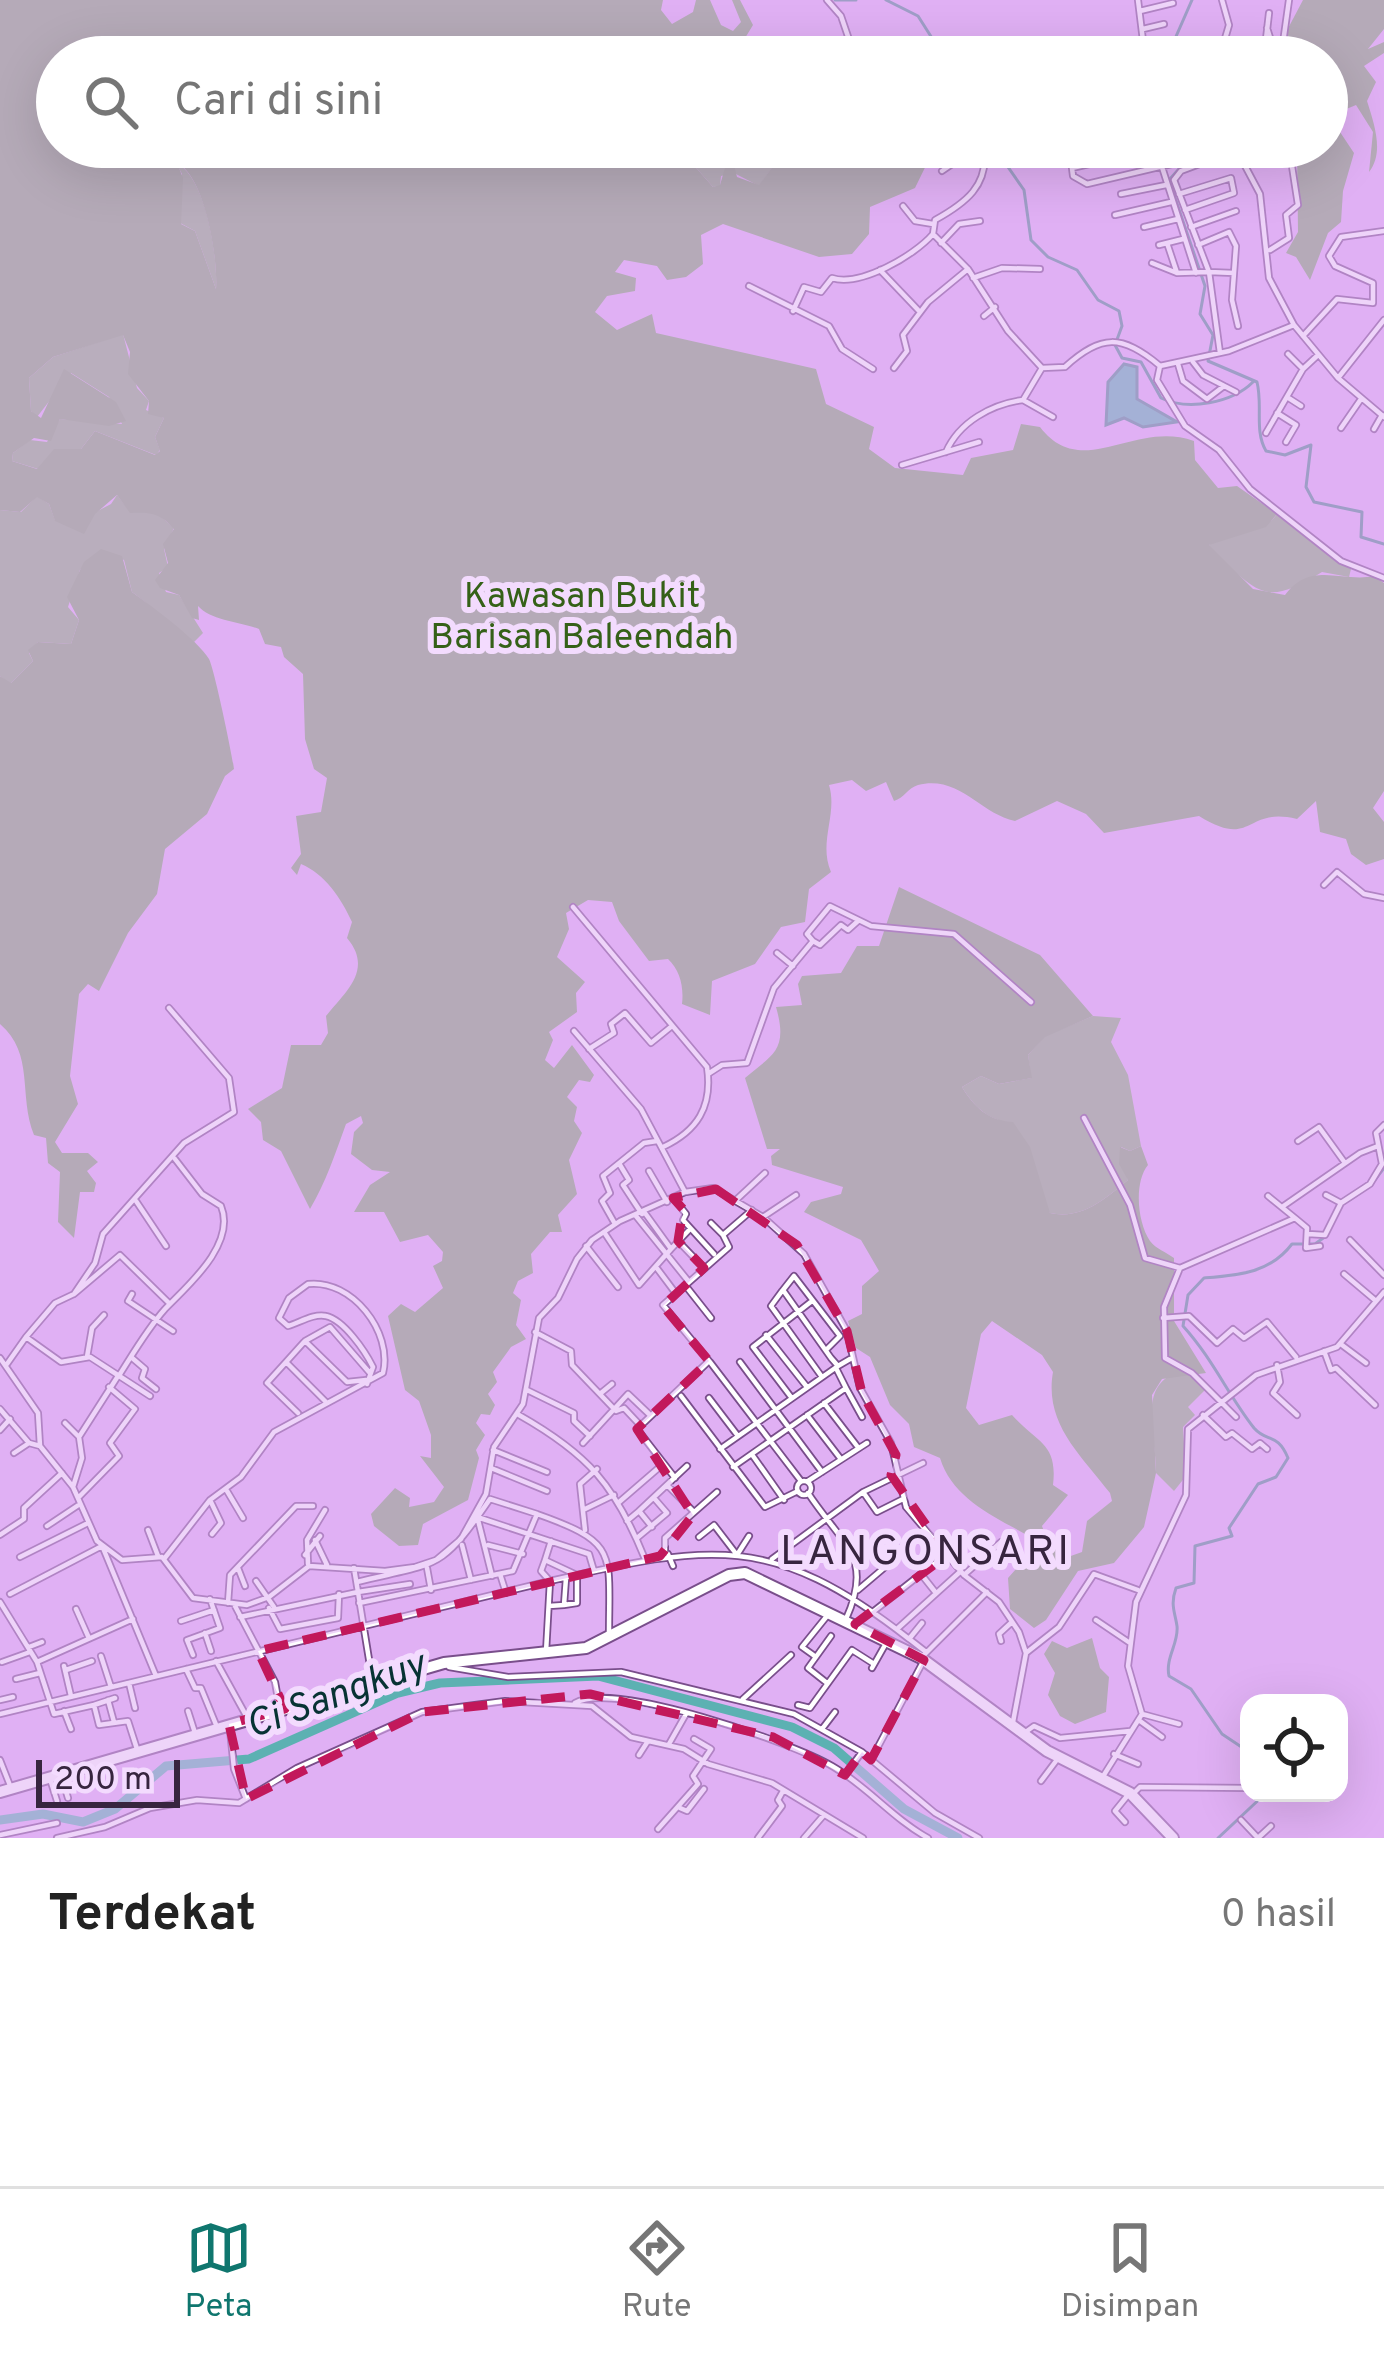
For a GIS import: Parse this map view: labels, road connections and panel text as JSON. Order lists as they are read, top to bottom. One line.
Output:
{"districts":["LANGONSARI"],"water":["Ci Sangkuy"],"parks":["Kawasan Bukit Barisan Baleendah"],"scale_bar":"200 m","page":{"search":"Cari di sini","scale":"200 m","heading":["Terdekat","0 hasil"],"nav":["Peta","Rute","Disimpan"]}}
